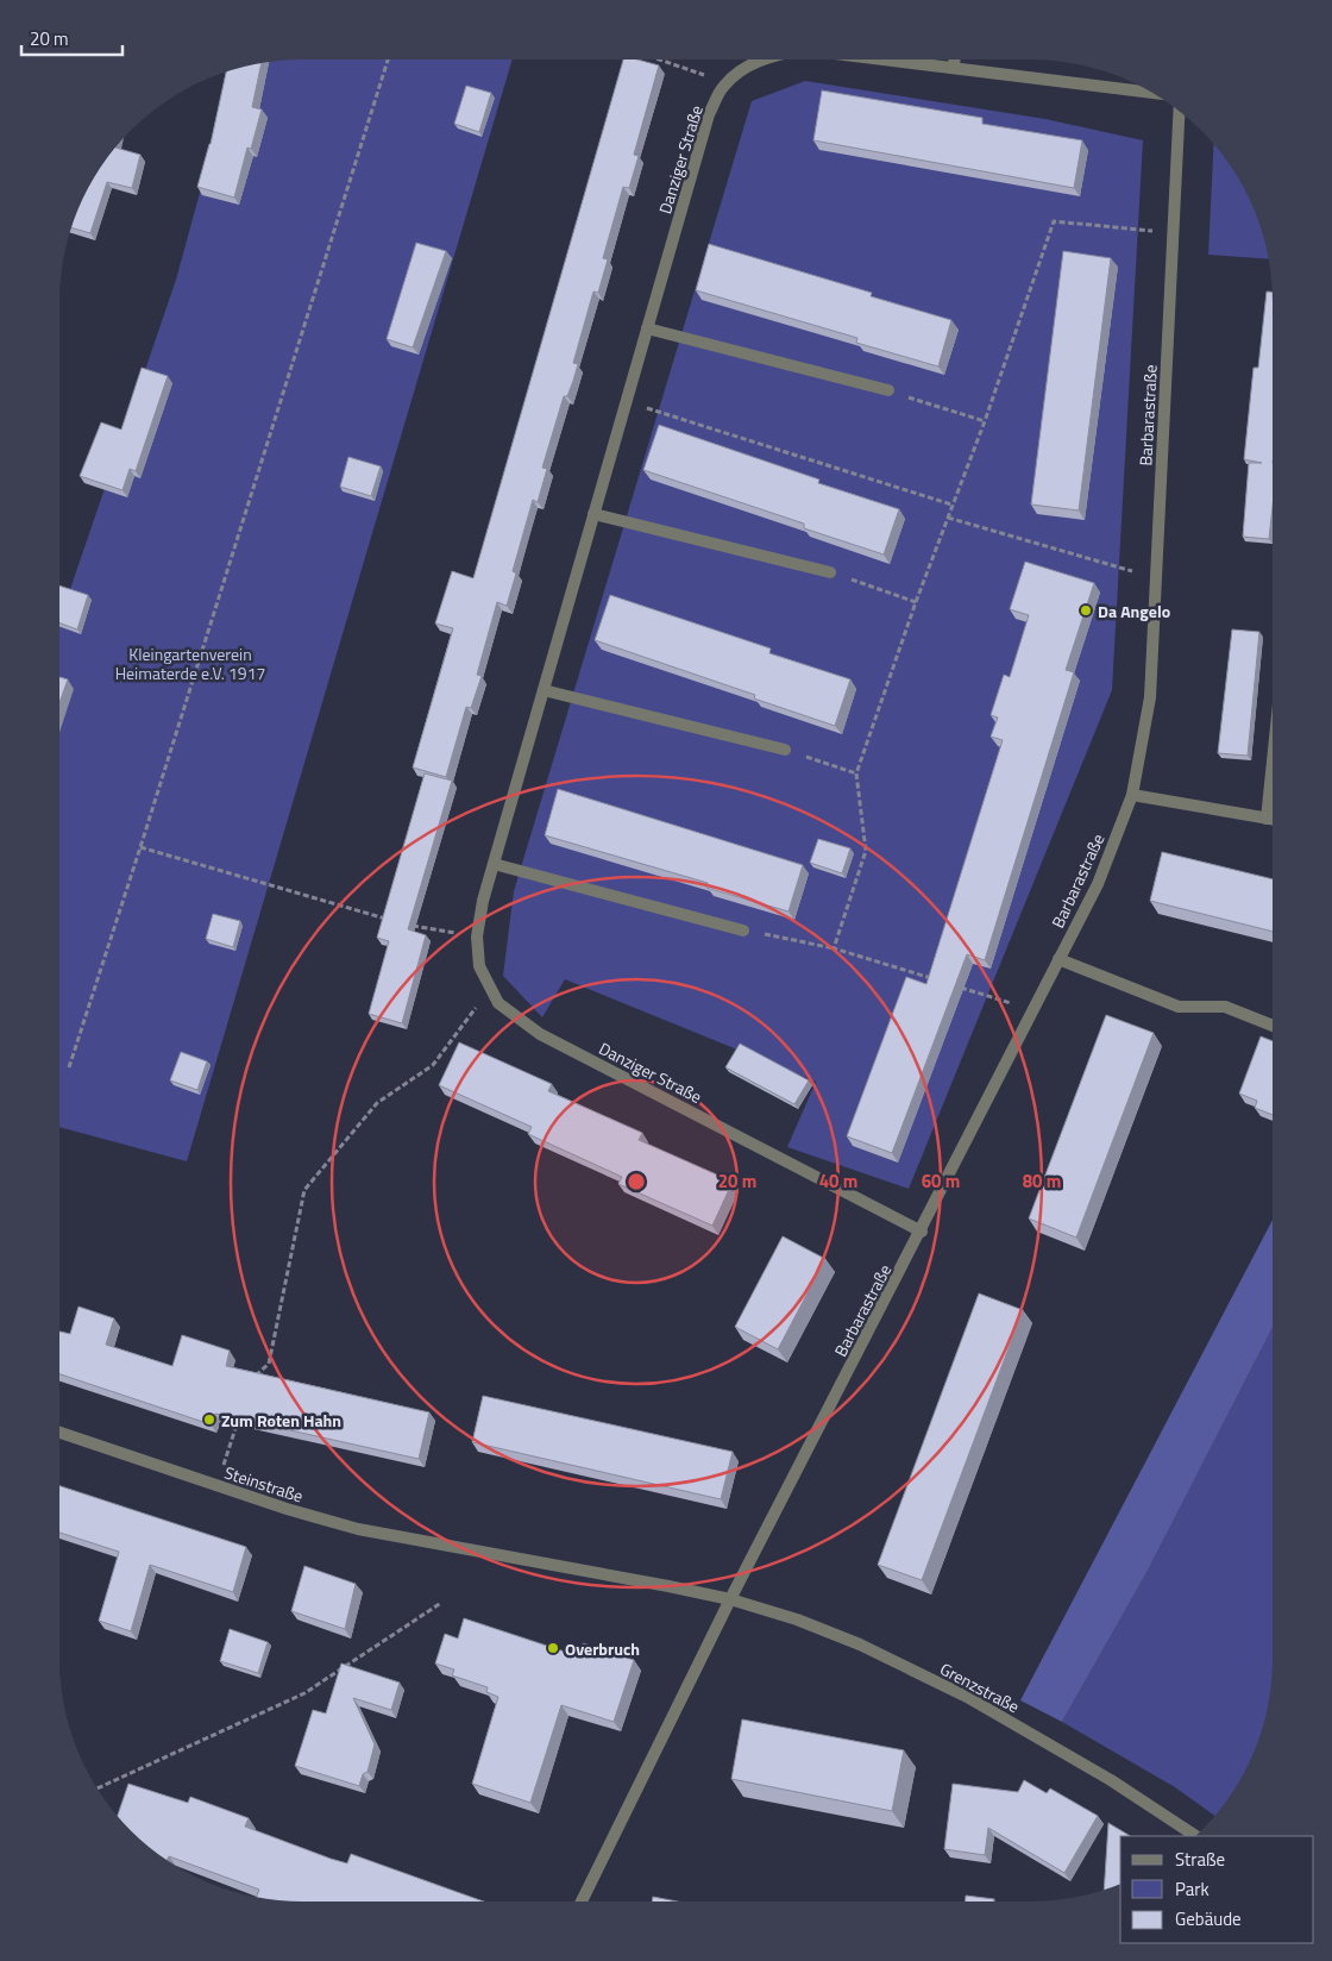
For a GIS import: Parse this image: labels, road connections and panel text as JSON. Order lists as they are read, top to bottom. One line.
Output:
{"streets":{"street":["Danziger Straße","Barbarastraße","Steinstraße","Grenzstraße"]},"crossings":[["Danziger Straße","Barbarastraße"],["Barbarastraße","Grenzstraße"],["Steinstraße","Grenzstraße"]],"parks":["Kleingartenverein Heimaterde e.V. 1917"],"places":["Da Angelo","Zum Roten Hahn","Overbruch"],"legend":["Straße","Park","Gebäude"],"scale_bar":"20 m","rings":["20 m","40 m","60 m","80 m"]}
